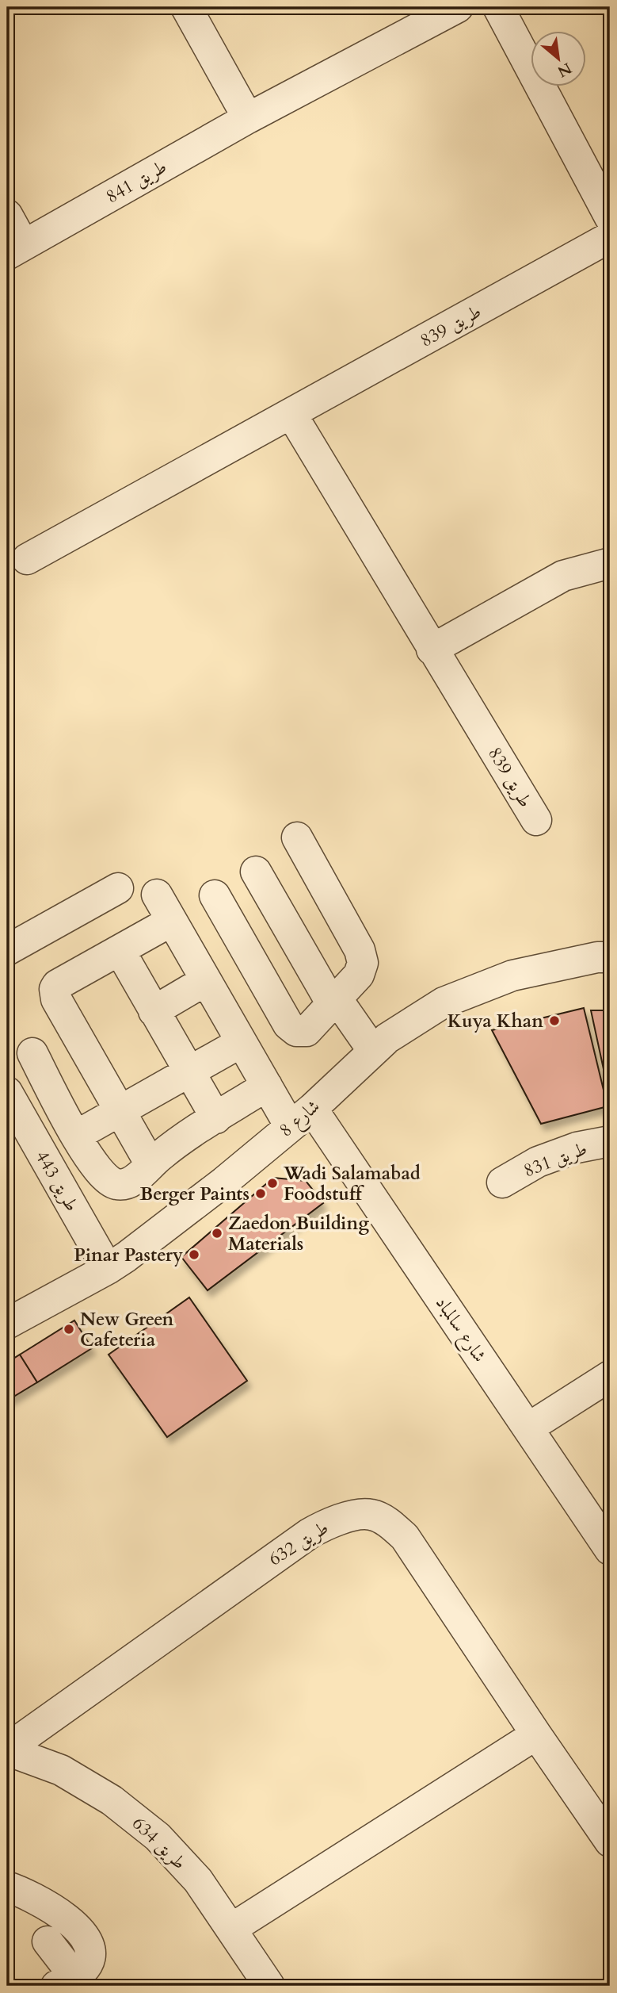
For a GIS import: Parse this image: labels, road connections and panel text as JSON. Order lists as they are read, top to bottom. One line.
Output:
{"streets":{"street":["طريق 841","طريق 839","شارع 8","طريق 831","طريق 443","شارع سالمباد","طريق 632","طريق 634"]},"crossings":[["شارع 8","طريق 443"],["شارع 8","شارع سالمباد"],["طريق 632","طريق 634"]],"places":["Kuya Khan","Wadi Salamabad Foodstuff","Berger Paints","Zaedon Building Materials","Pinar Pastery","New Green Cafeteria"],"north":"bottom right"}
